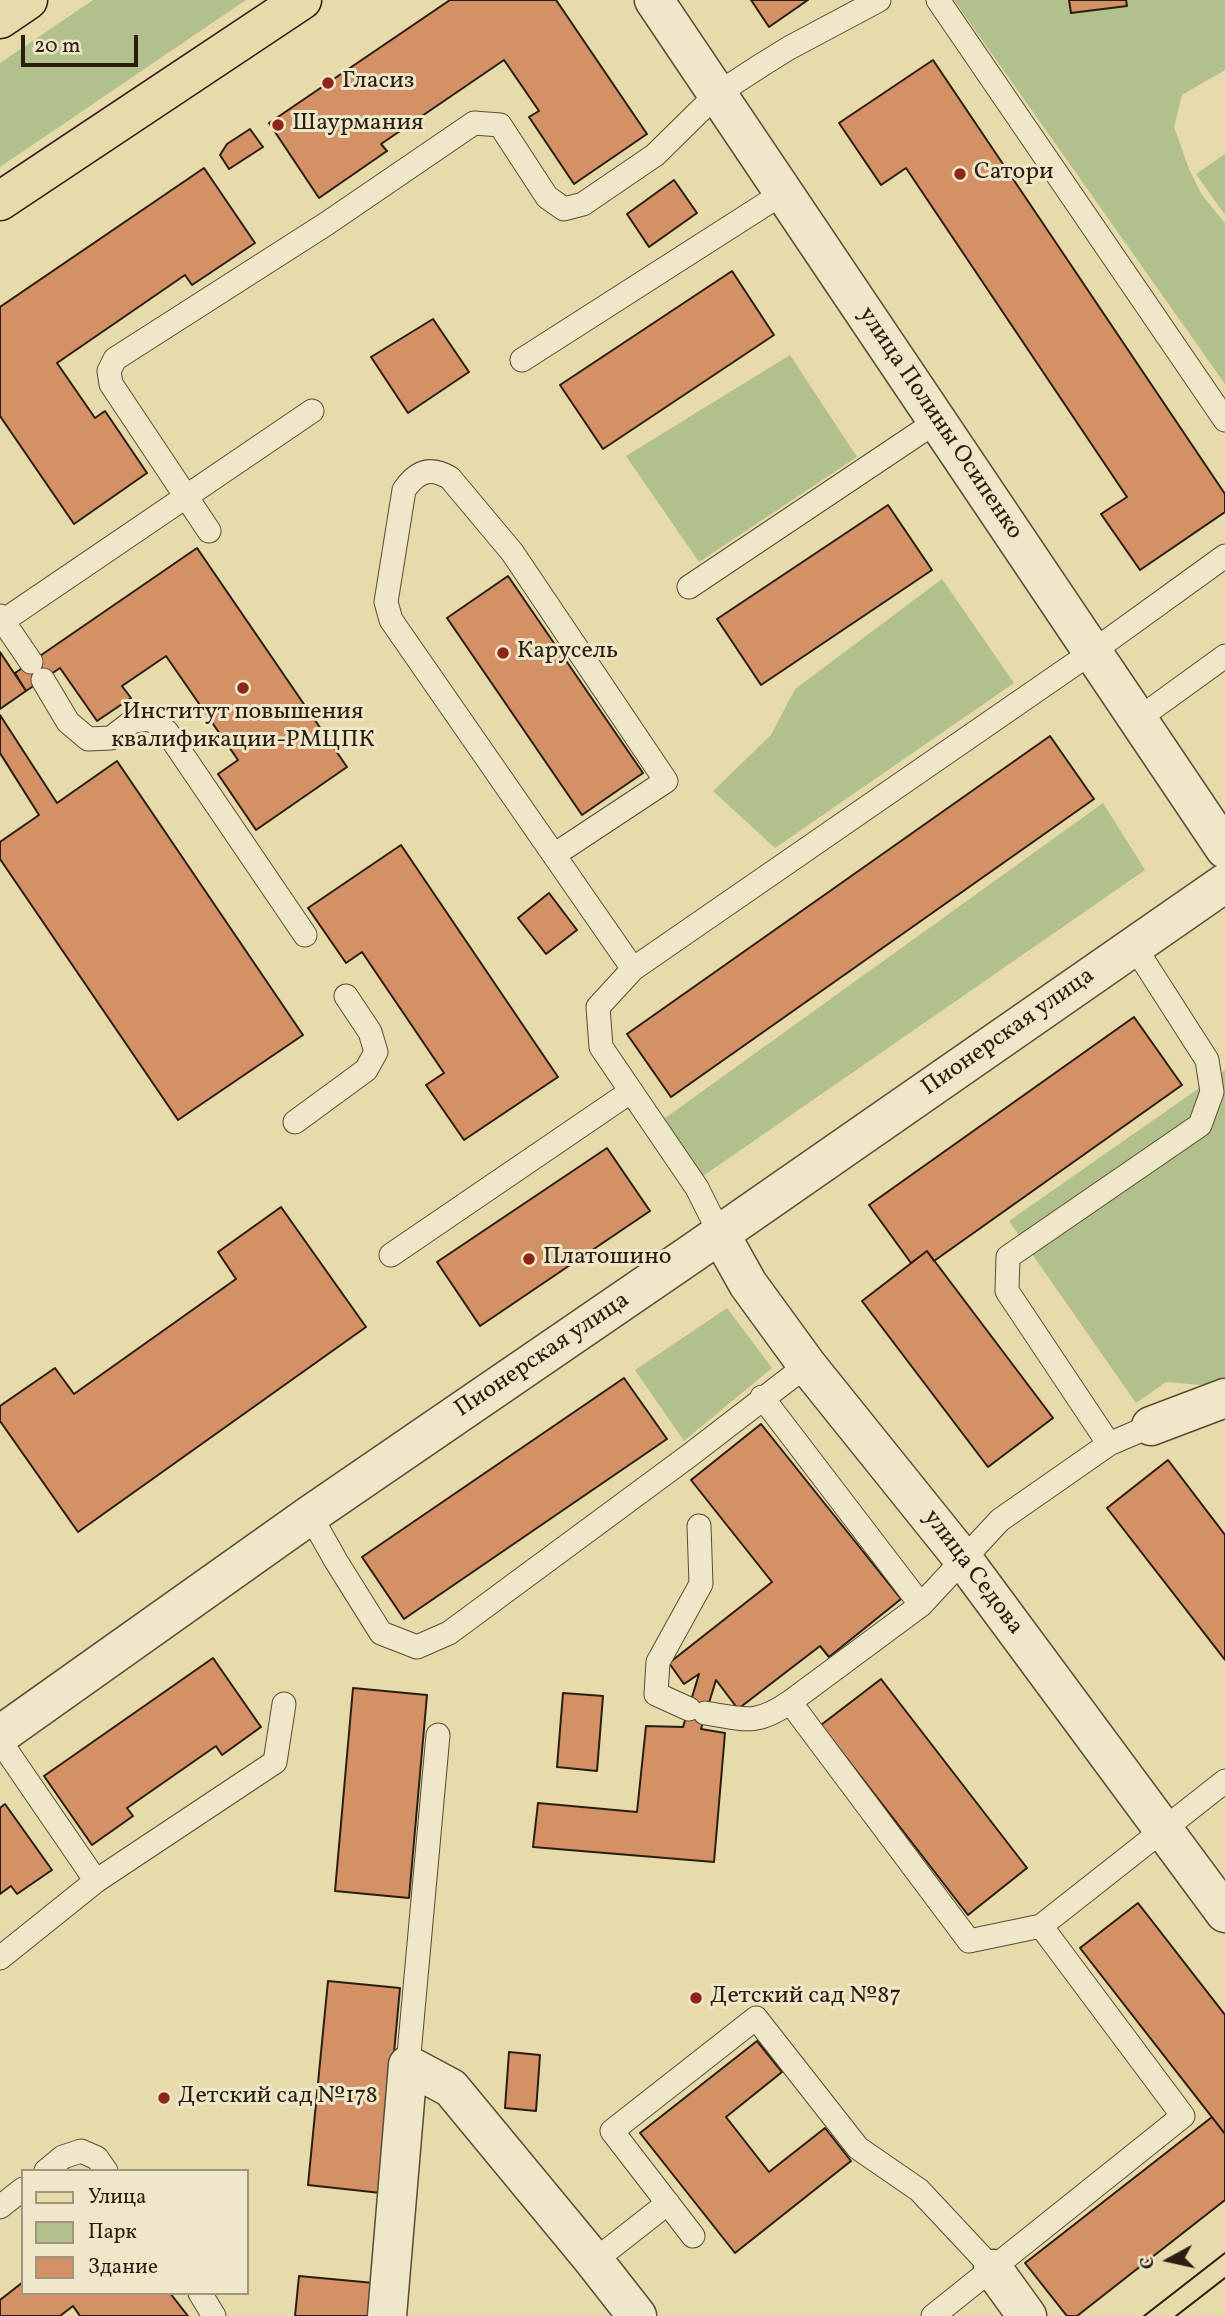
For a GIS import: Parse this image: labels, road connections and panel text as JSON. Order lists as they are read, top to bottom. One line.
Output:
{"streets":{"street":["улица Полины Осипенко","Пионерская улица","улица Седова"]},"crossings":[["Пионерская улица","улица Седова"]],"places":["Гласиз","Шаурмания","Сатори","Карусель","Институт повышения квалификации-РМЦПК","Платошино","Детский сад №87","Детский сад №178"],"legend":["Улица","Парк","Здание"],"scale_bar":"20 m","north":"left"}
